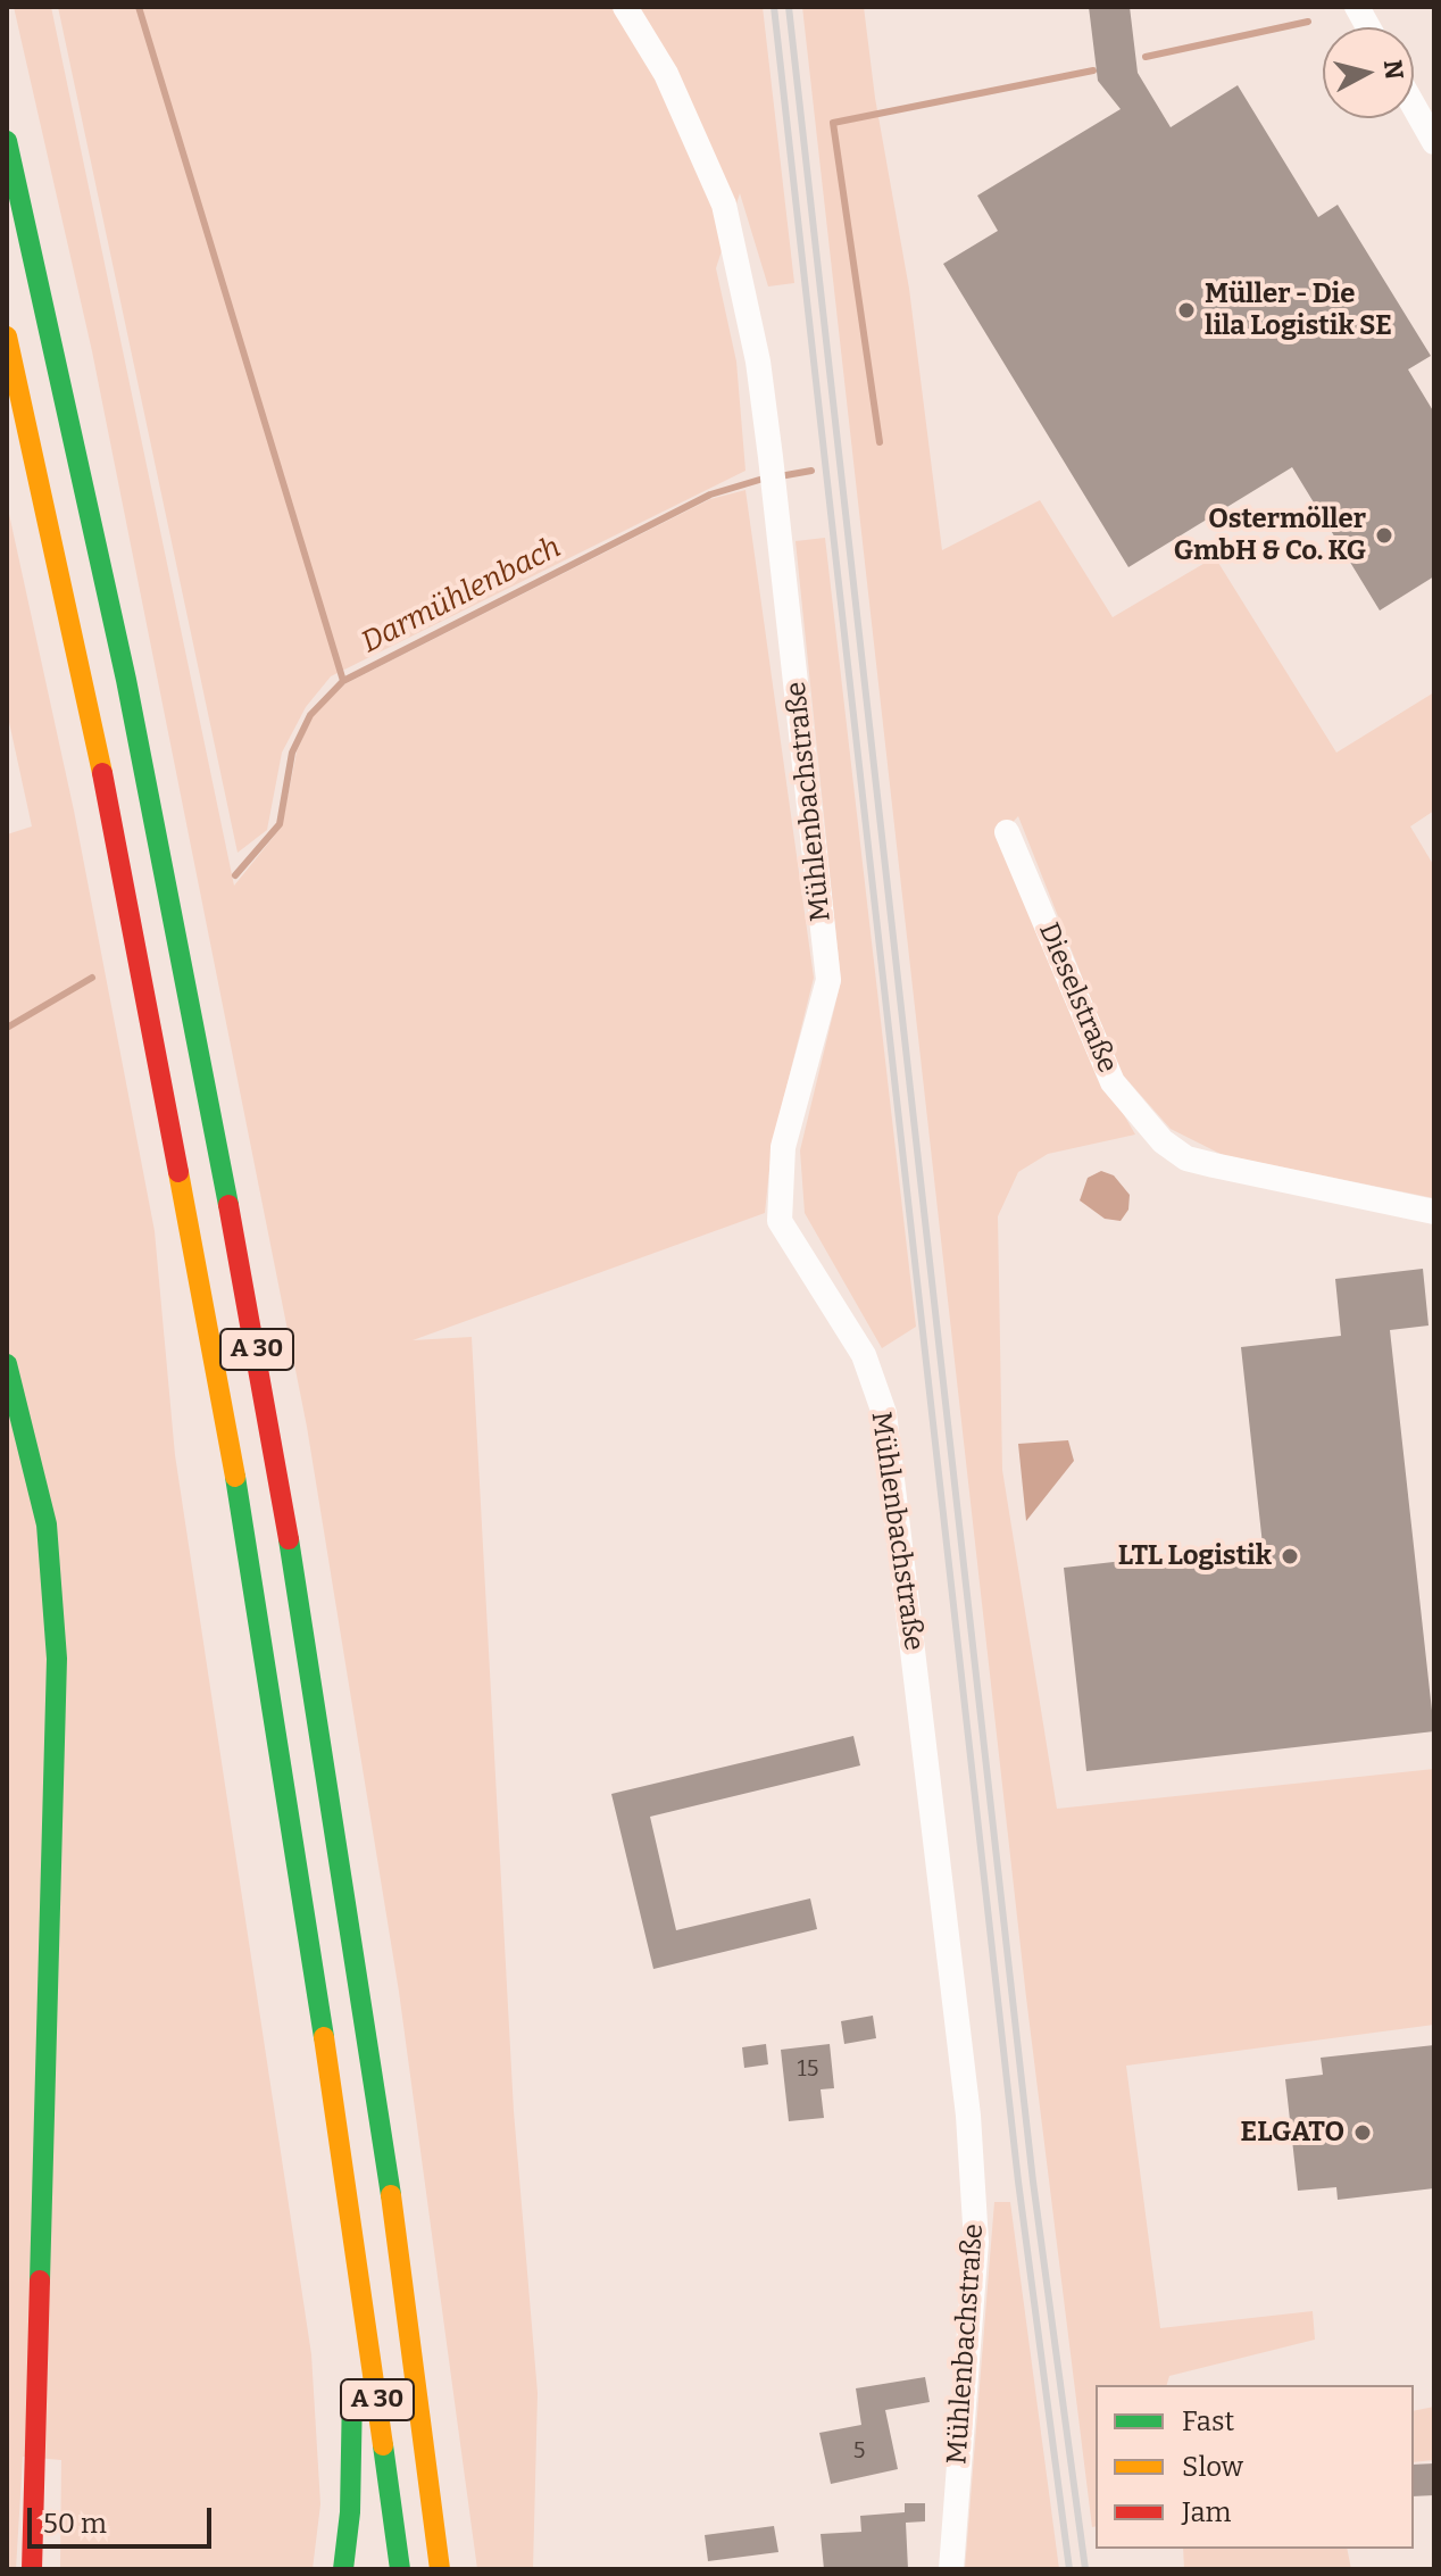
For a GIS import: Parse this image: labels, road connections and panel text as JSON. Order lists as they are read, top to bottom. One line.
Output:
{"streets":{"main road":["A 30"],"street":["Mühlenbachstraße","Dieselstraße"]},"water":["Darmühlenbach"],"places":["Müller - Die lila Logistik SE","Ostermöller GmbH & Co. KG","LTL Logistik","ELGATO"],"house_numbers":["15","5"],"legend":["Fast","Slow","Jam"],"scale_bar":"50 m","north":"right"}
